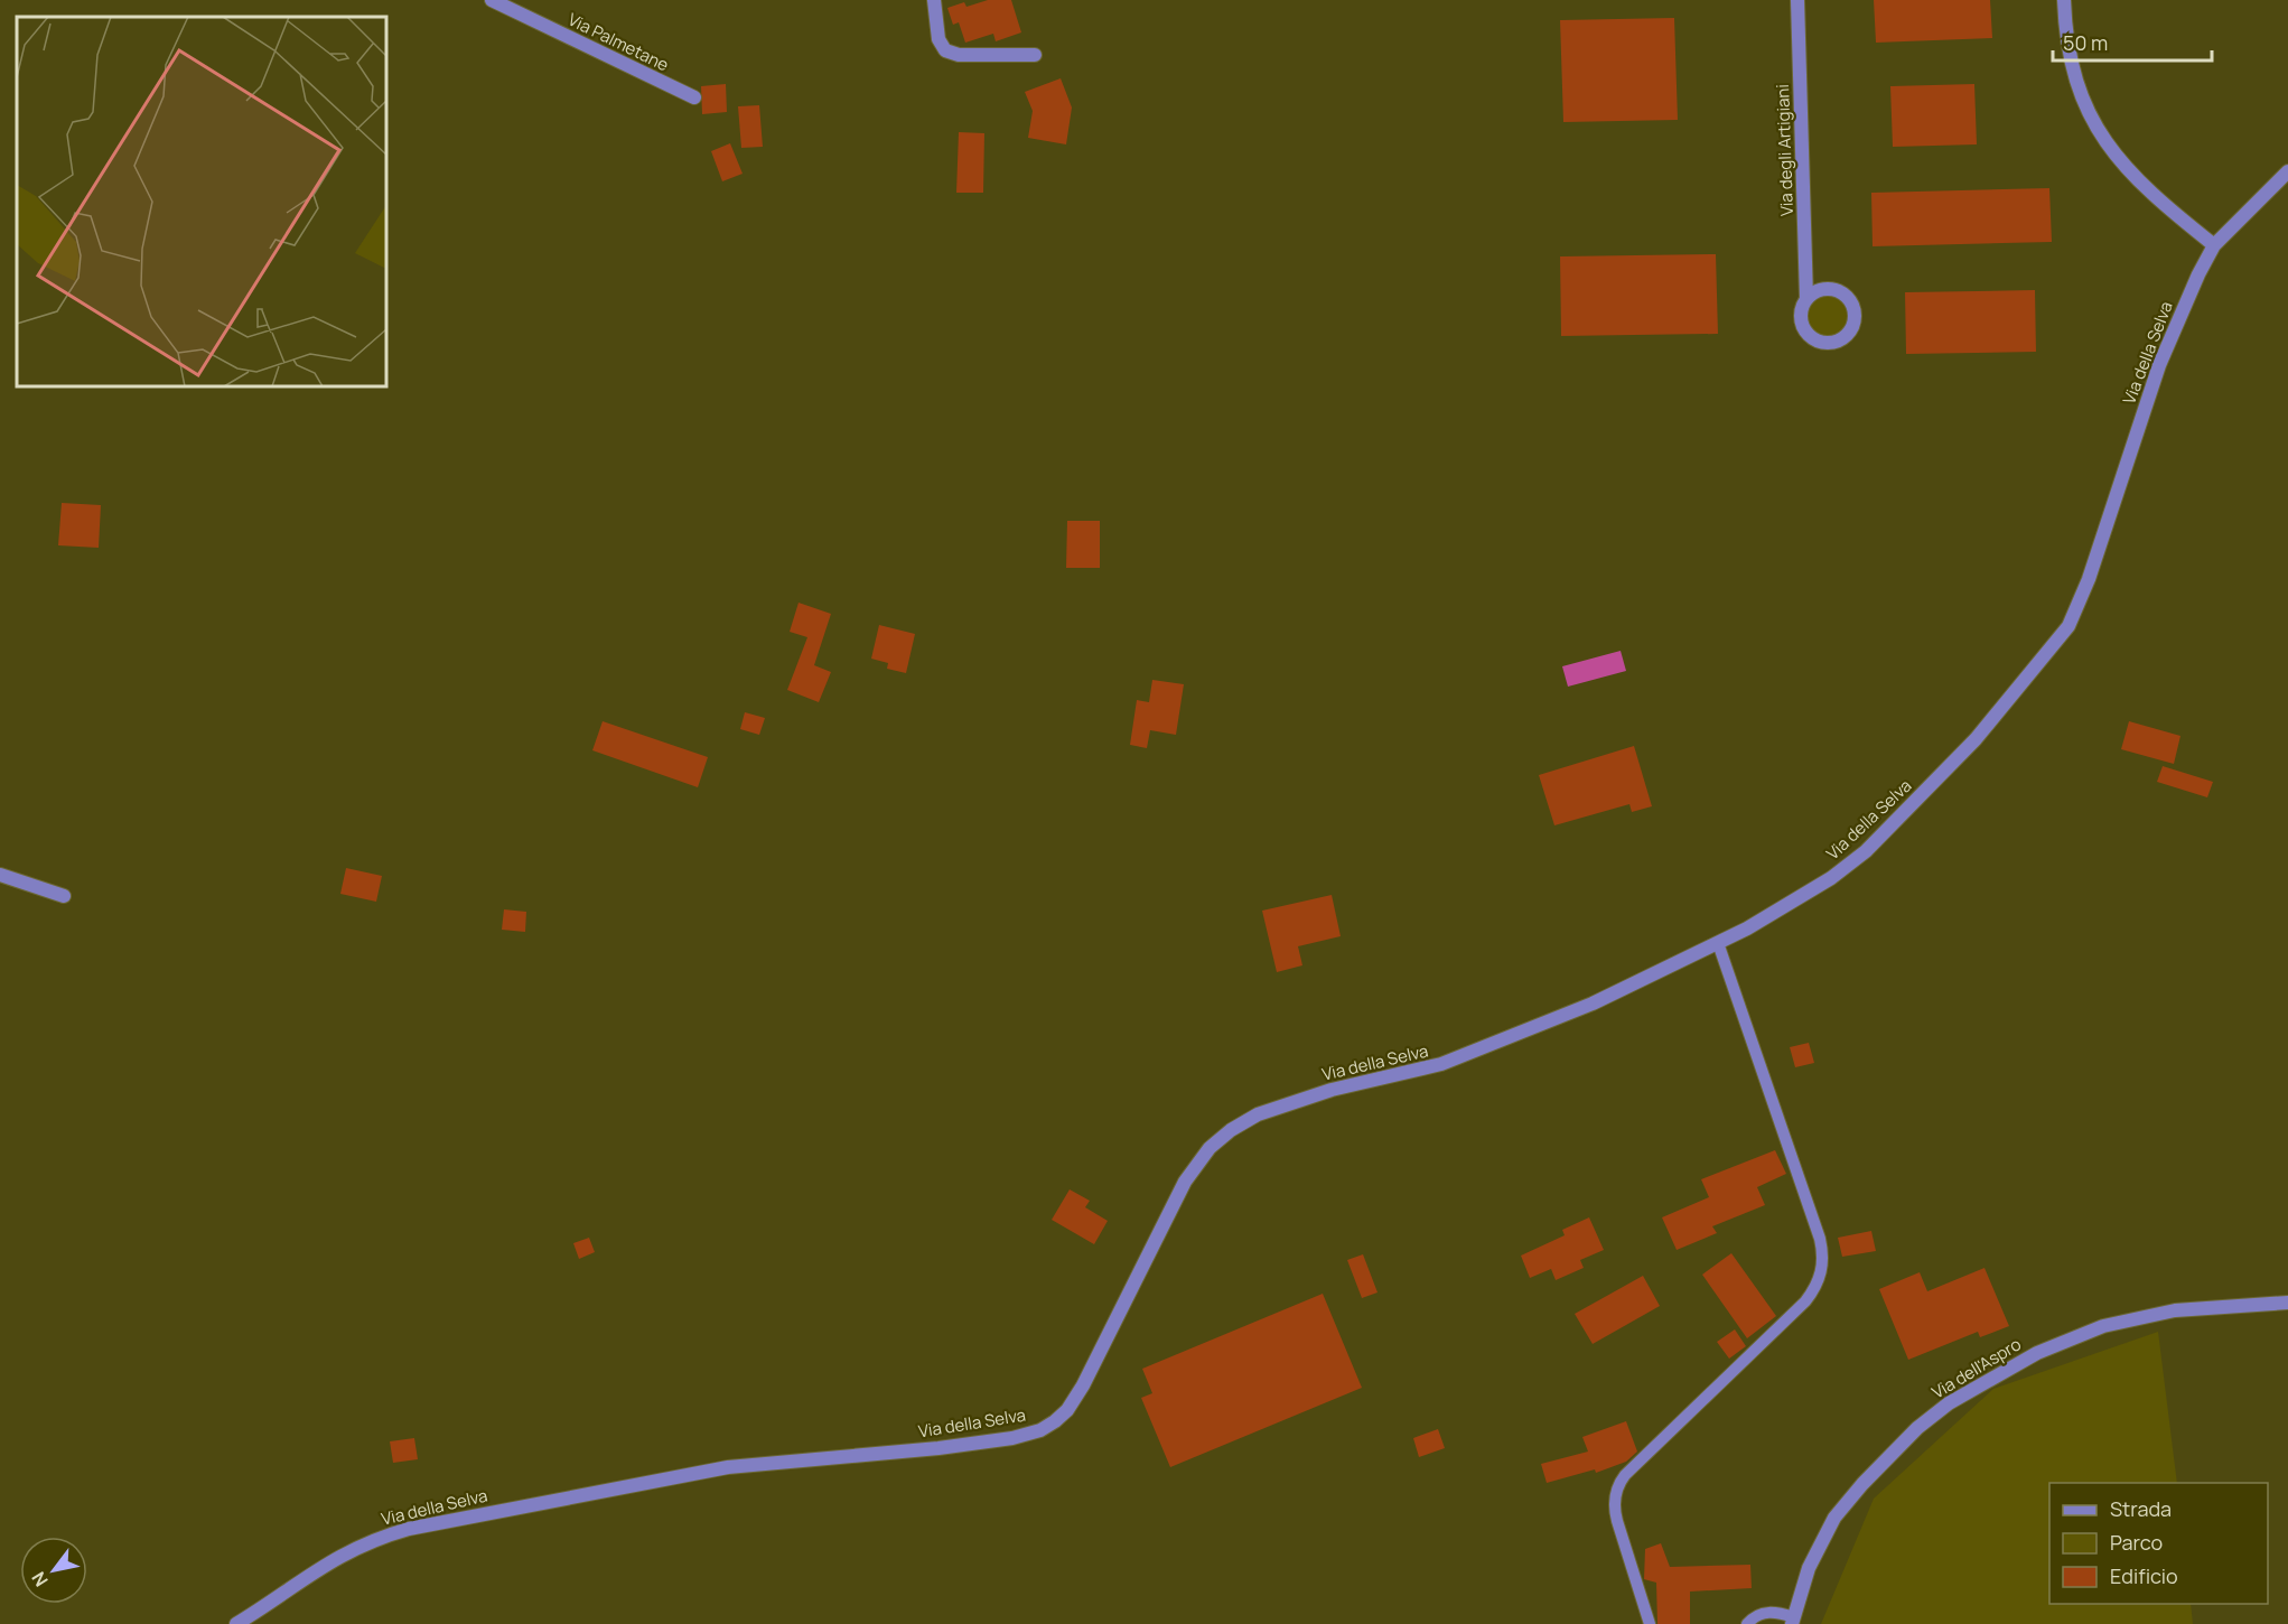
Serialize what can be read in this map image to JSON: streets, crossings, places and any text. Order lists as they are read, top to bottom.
{
  "streets": {
    "street": [
      "Via Palmetane",
      "Via degli Artigiani",
      "Via della Selva",
      "Via dell'Aspro"
    ]
  },
  "legend": ["Strada", "Parco", "Edificio"],
  "scale_bar": "50 m",
  "north": "bottom left"
}
